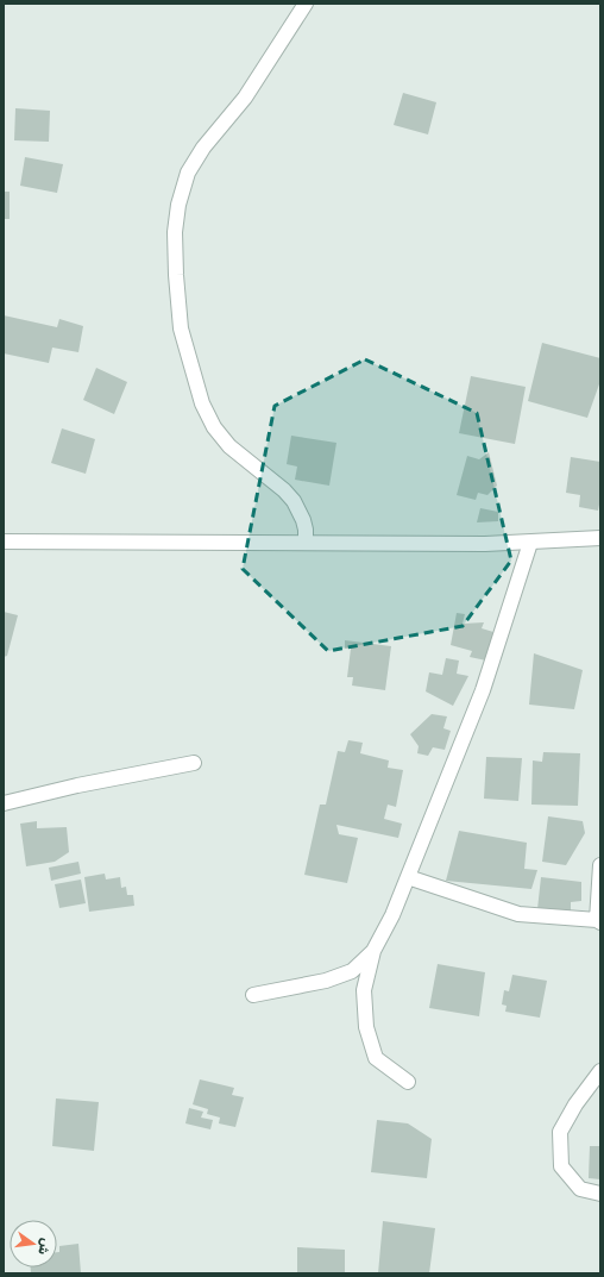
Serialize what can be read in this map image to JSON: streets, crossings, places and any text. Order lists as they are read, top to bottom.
{
  "north": "right"
}
